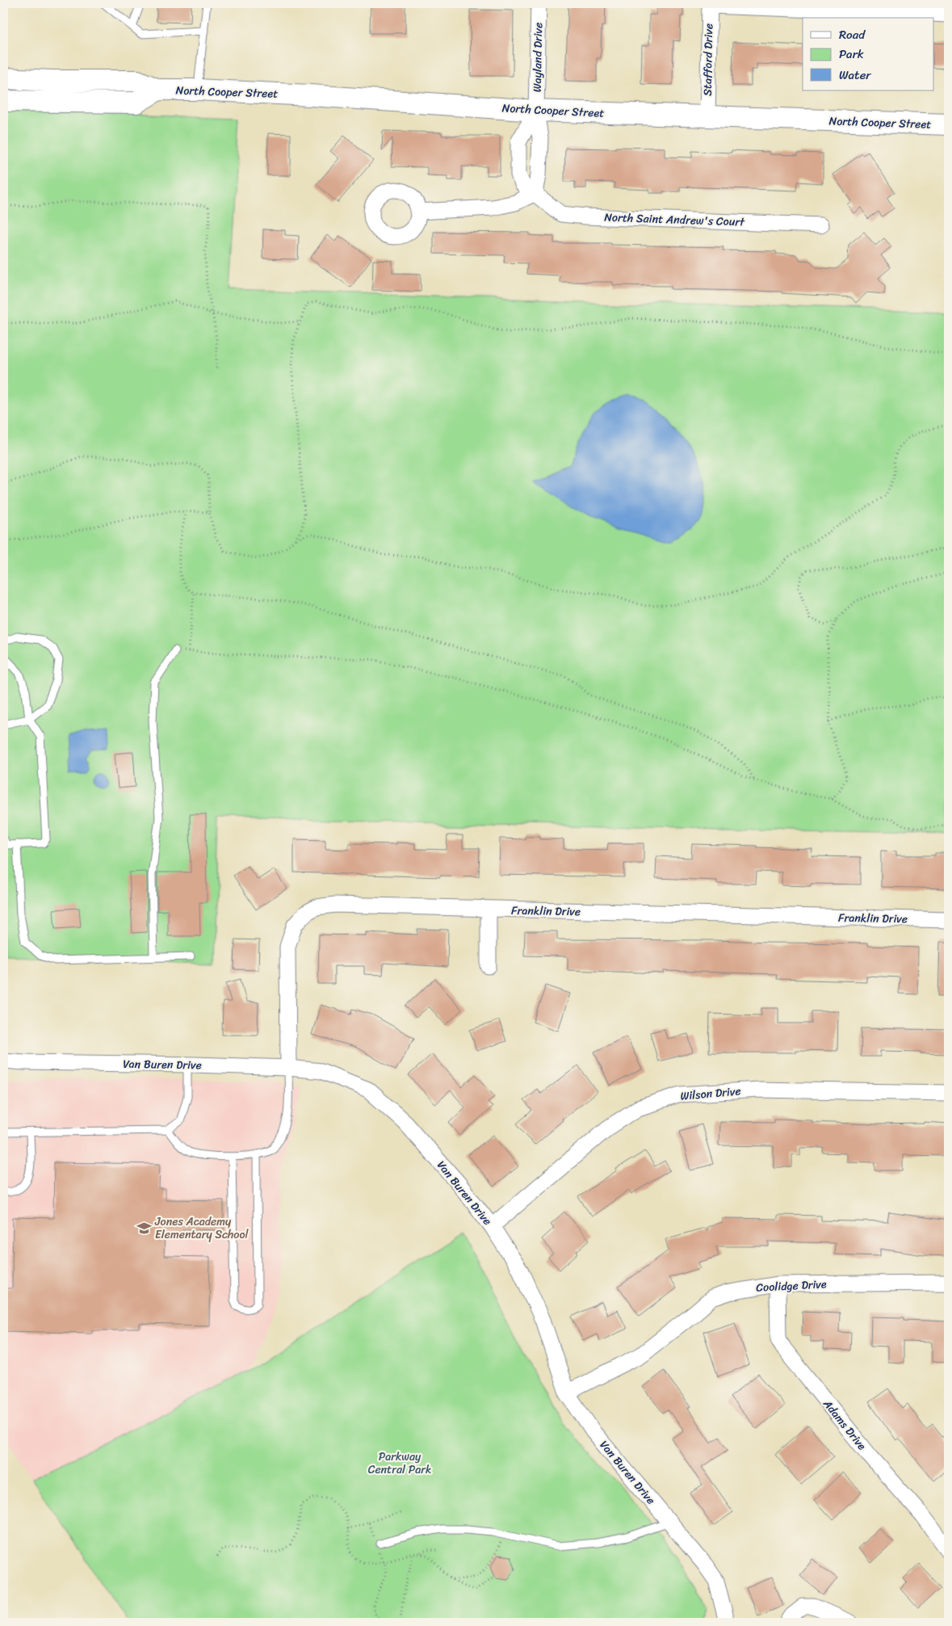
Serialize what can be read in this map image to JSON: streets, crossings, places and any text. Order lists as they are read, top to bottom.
{
  "streets": {
    "main road": ["North Cooper Street"],
    "street": [
      "Wayland Drive",
      "Stafford Drive",
      "North Saint Andrew's Court",
      "Franklin Drive",
      "Van Buren Drive",
      "Wilson Drive",
      "Coolidge Drive",
      "Adams Drive"
    ]
  },
  "crossings": [
    ["Wayland Drive", "North Cooper Street"],
    ["Wayland Drive", "North Saint Andrew's Court"],
    ["Stafford Drive", "North Cooper Street"],
    ["North Cooper Street", "North Saint Andrew's Court"],
    ["Franklin Drive", "Van Buren Drive"],
    ["Van Buren Drive", "Wilson Drive"],
    ["Van Buren Drive", "Coolidge Drive"],
    ["Coolidge Drive", "Adams Drive"]
  ],
  "parks": ["Parkway Central Park"],
  "places": {
    "school or university": ["Jones Academy Elementary School"]
  },
  "legend": ["Road", "Park", "Water"]
}
